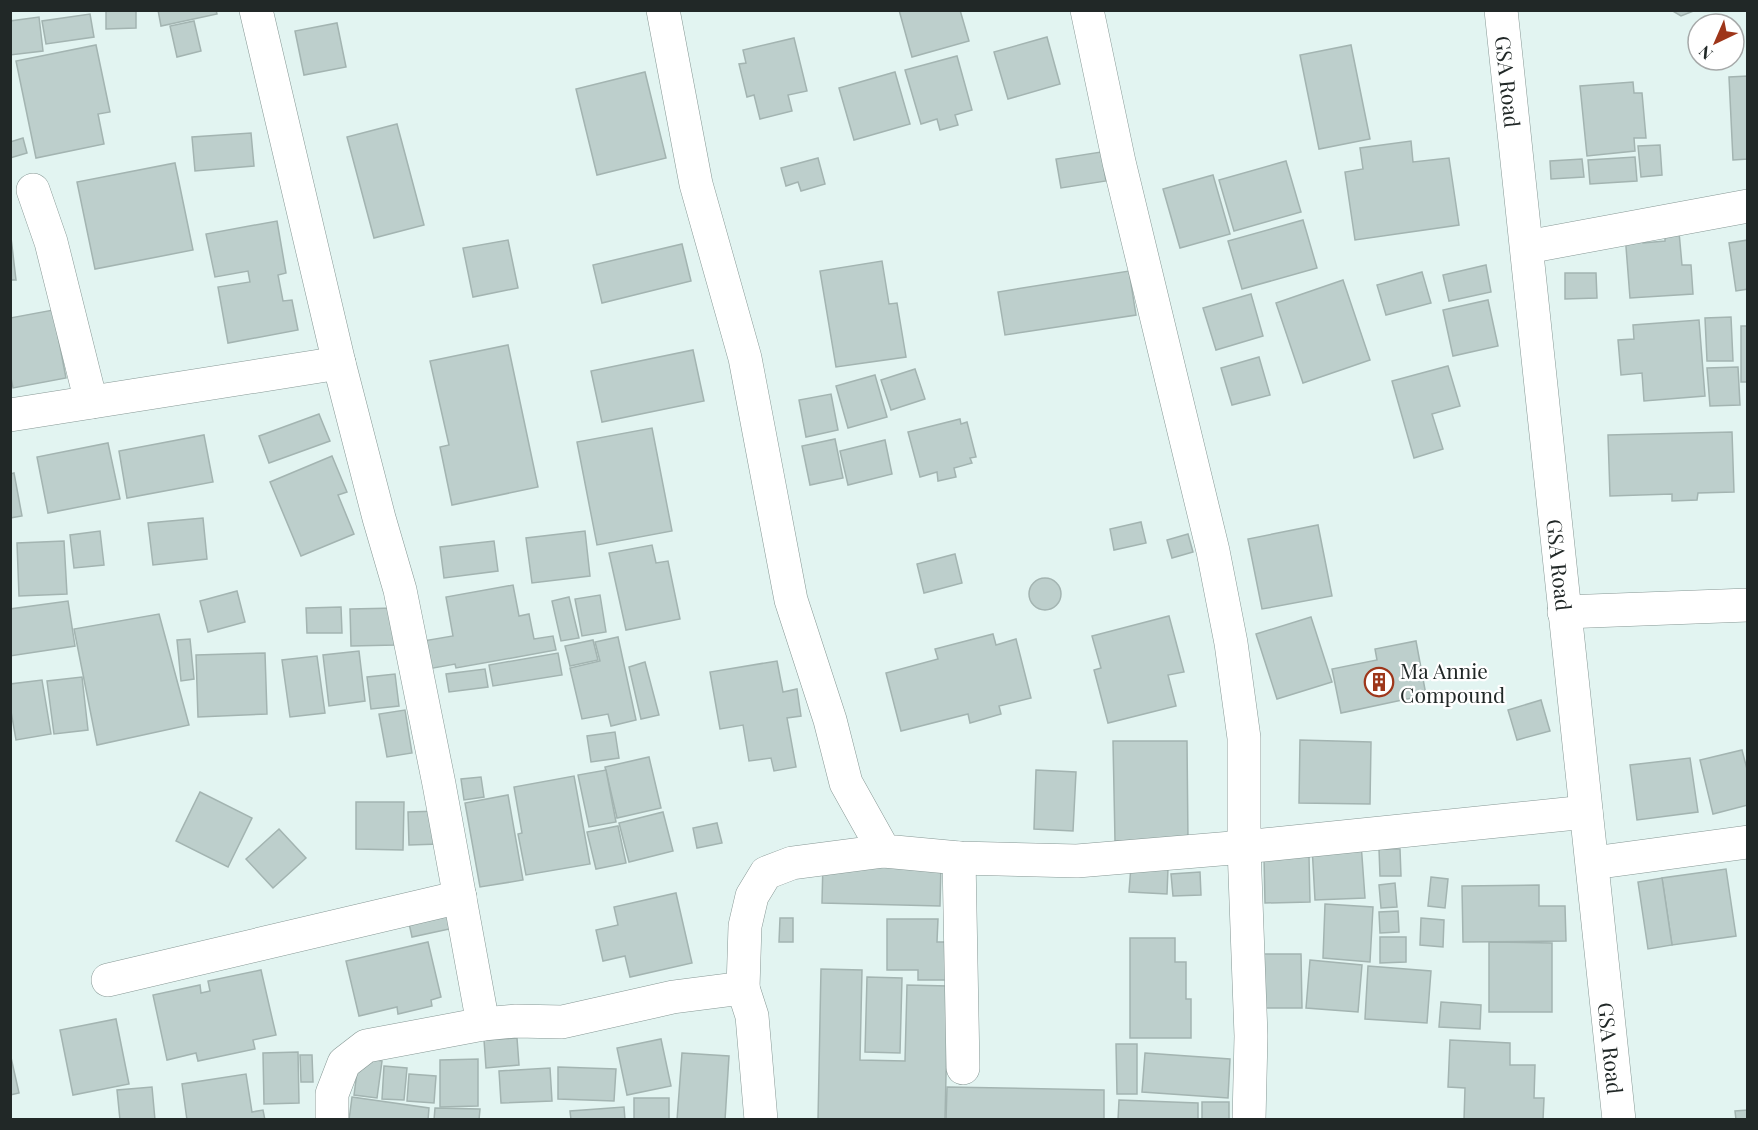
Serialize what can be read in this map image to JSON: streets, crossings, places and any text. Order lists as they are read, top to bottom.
{
  "streets": {
    "street": ["GSA Road"]
  },
  "places": {
    "building": ["Ma Annie Compound"]
  },
  "north": "bottom left"
}
